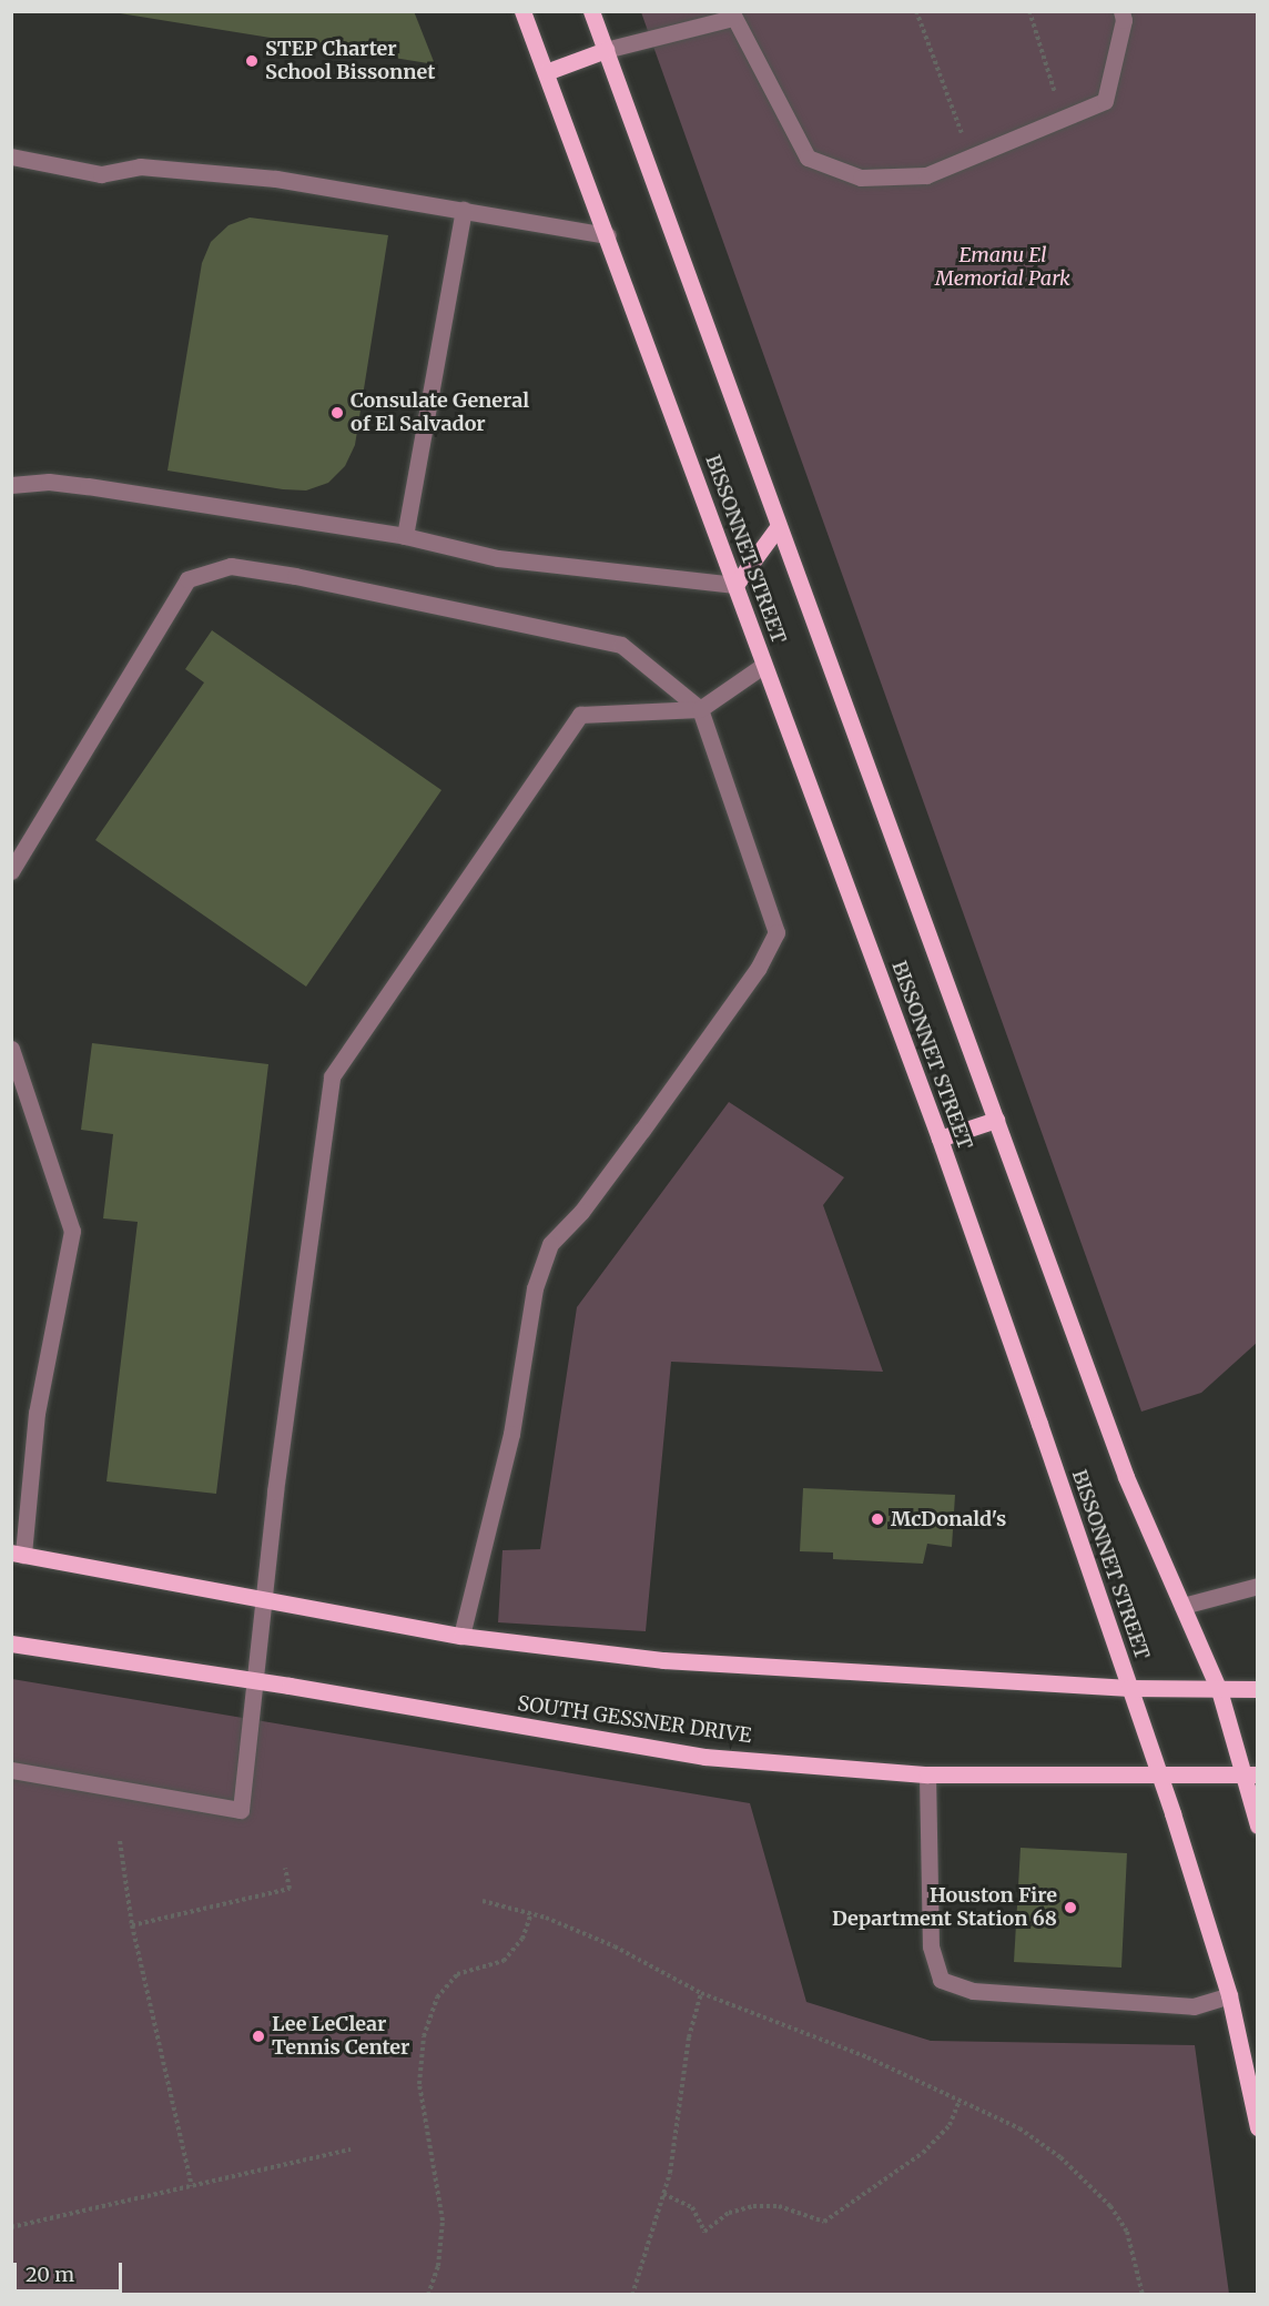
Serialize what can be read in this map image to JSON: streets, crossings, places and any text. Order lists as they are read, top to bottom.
{
  "streets": {
    "main road": ["BISSONNET STREET", "SOUTH GESSNER DRIVE"]
  },
  "crossings": [
    ["BISSONNET STREET", "SOUTH GESSNER DRIVE"]
  ],
  "parks": ["Emanu El Memorial Park"],
  "places": [
    "STEP Charter School Bissonnet",
    "Consulate General of El Salvador",
    "McDonald's",
    "Houston Fire Department Station 68",
    "Lee LeClear Tennis Center"
  ],
  "scale_bar": "20 m"
}
